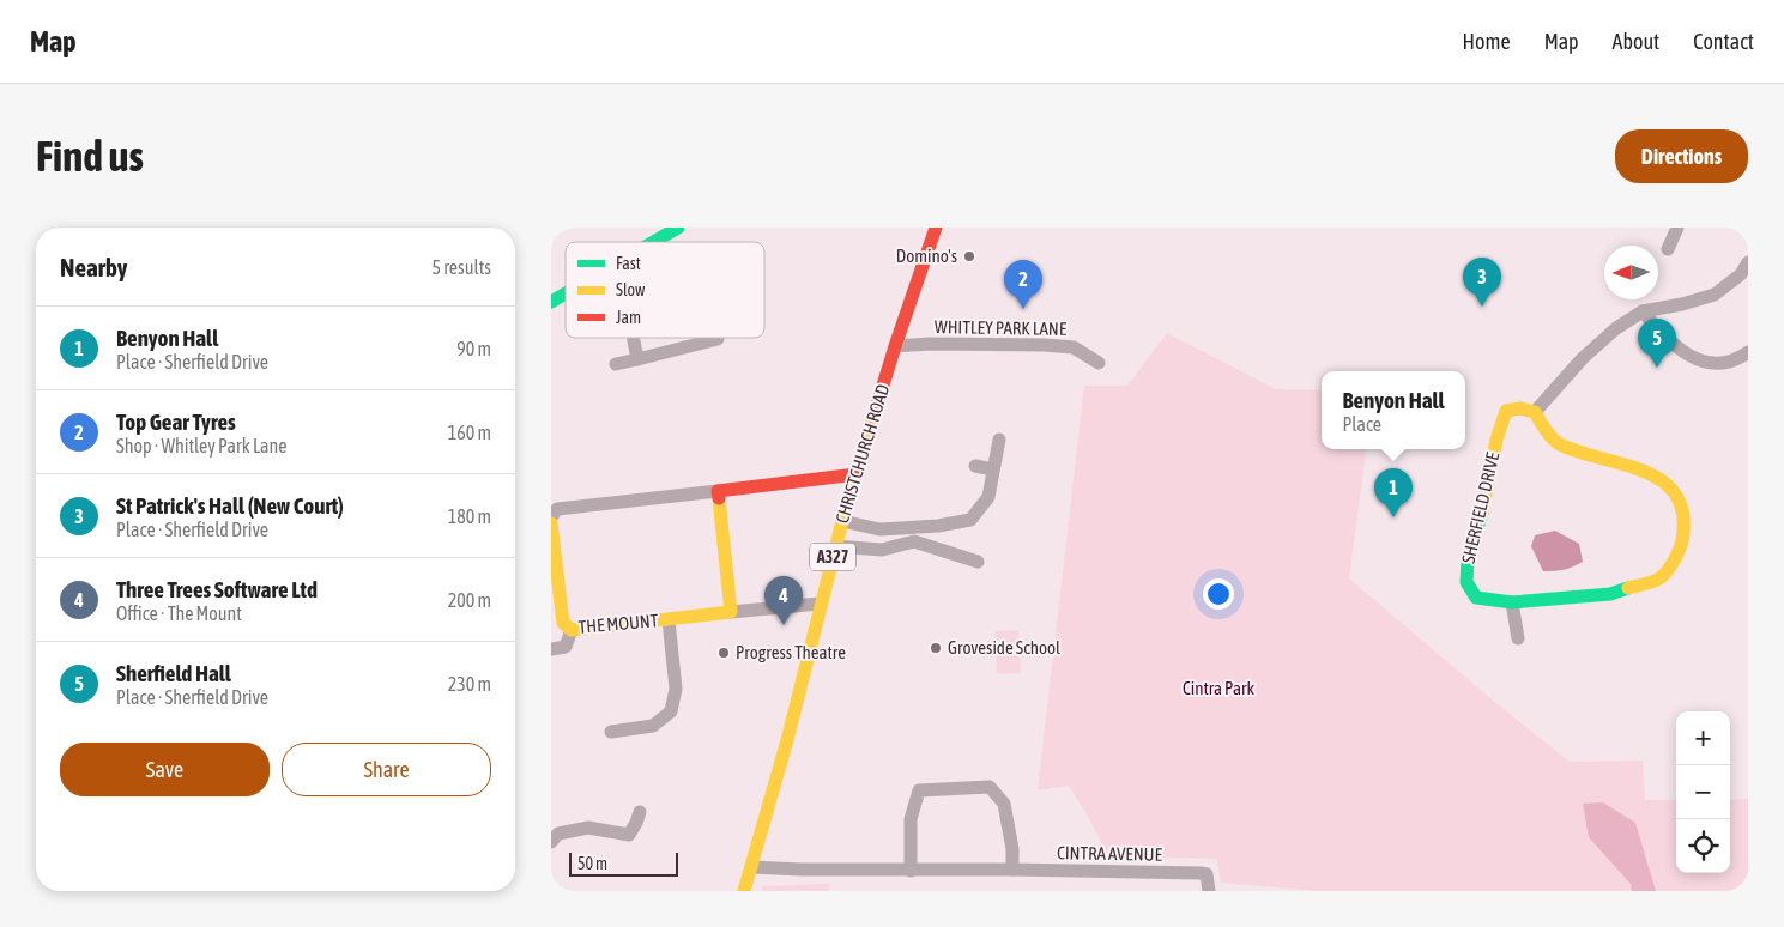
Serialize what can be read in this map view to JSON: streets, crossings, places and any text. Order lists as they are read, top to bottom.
{
  "streets": {
    "street": [
      "WHITLEY PARK LANE",
      "CHRISTCHURCH ROAD",
      "SHERFIELD DRIVE",
      "A327",
      "THE MOUNT",
      "CINTRA AVENUE"
    ]
  },
  "crossings": [
    ["WHITLEY PARK LANE", "CHRISTCHURCH ROAD"],
    ["CHRISTCHURCH ROAD", "THE MOUNT"],
    ["CHRISTCHURCH ROAD", "CINTRA AVENUE"]
  ],
  "parks": ["Cintra Park"],
  "places": ["Domino's", "Groveside School", "Progress Theatre"],
  "legend": ["Fast", "Slow", "Jam"],
  "scale_bar": "50 m",
  "north": "left",
  "page": {
    "header": "Map",
    "nav": [
      "Home",
      "Map",
      "About",
      "Contact"
    ],
    "buttons": [
      "Directions",
      ["Save", "Share"]
    ],
    "title": "Find us",
    "heading": ["Nearby", "5 results"],
    "pins": [
      "3",
      "2",
      "5",
      "1",
      "4"
    ],
    "list": [
      {
        "mark": "1",
        "name": "Benyon Hall",
        "note": "Place · Sherfield Drive",
        "value": "90 m"
      },
      {
        "mark": "2",
        "name": "Top Gear Tyres",
        "note": "Shop · Whitley Park Lane",
        "value": "160 m"
      },
      {
        "mark": "3",
        "name": "St Patrick's Hall (New Court)",
        "note": "Place · Sherfield Drive",
        "value": "180 m"
      },
      {
        "mark": "4",
        "name": "Three Trees Software Ltd",
        "note": "Office · The Mount",
        "value": "200 m"
      },
      {
        "mark": "5",
        "name": "Sherfield Hall",
        "note": "Place · Sherfield Drive",
        "value": "230 m"
      }
    ],
    "popup": ["Benyon Hall", "Place"],
    "map_buttons": ["+", "−"],
    "scale": "50 m"
  }
}
